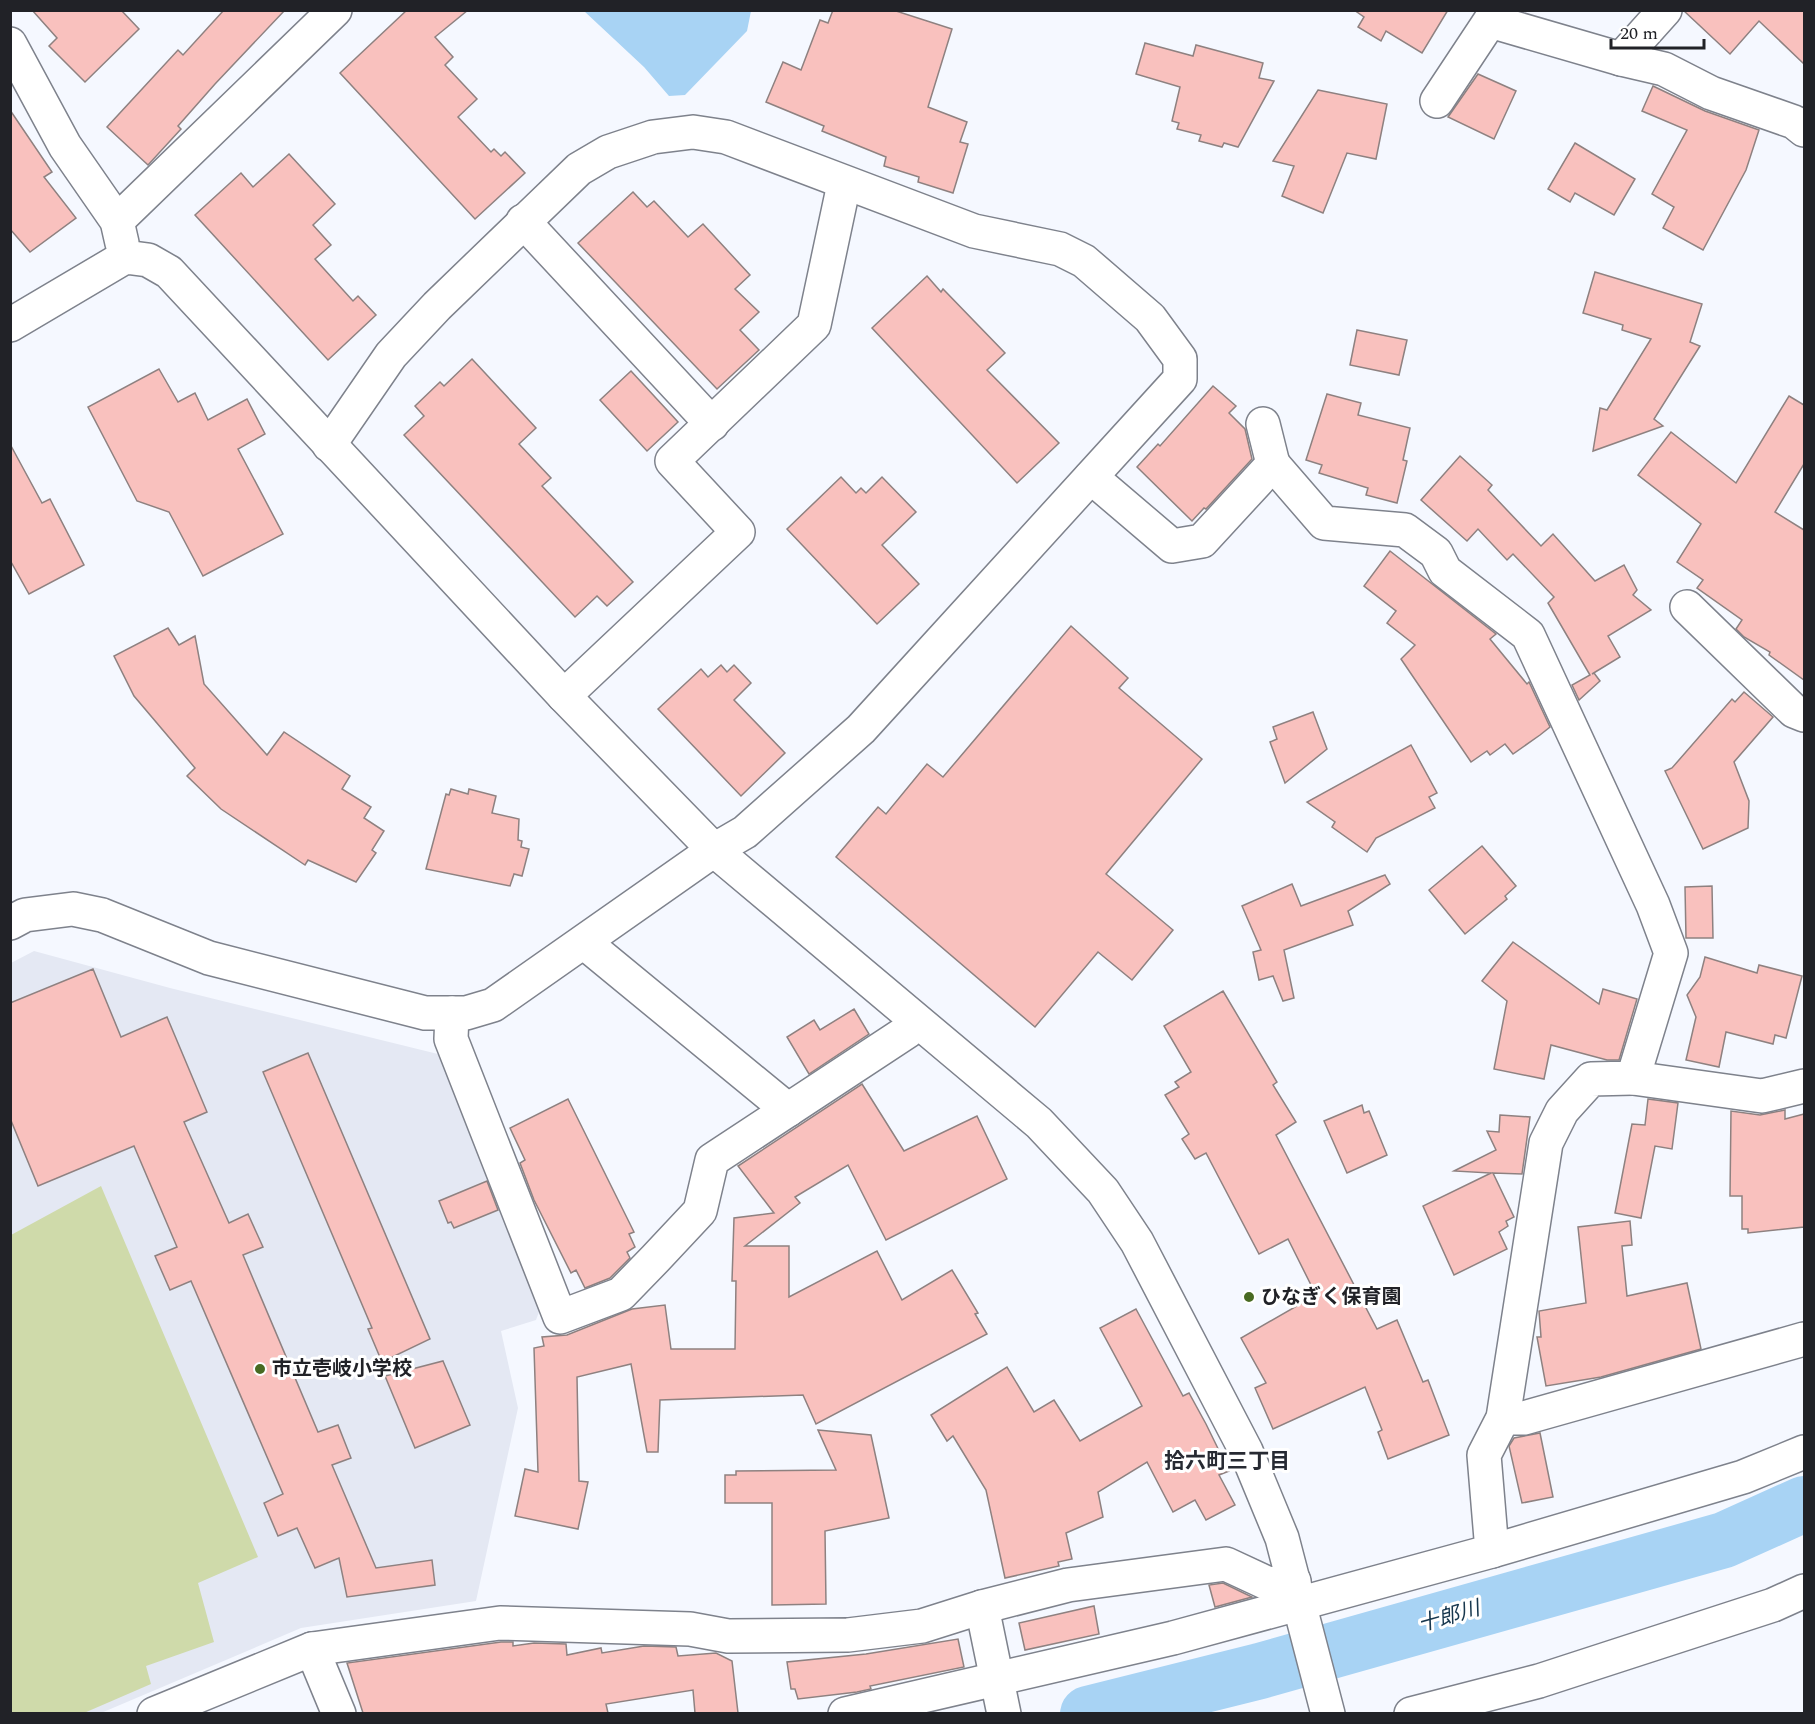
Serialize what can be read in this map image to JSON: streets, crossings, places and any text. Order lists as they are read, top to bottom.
{
  "districts": ["拾六町三丁目"],
  "water": ["十郎川"],
  "places": ["ひなぎく保育園", "市立壱岐小学校"],
  "scale_bar": "20 m"
}
